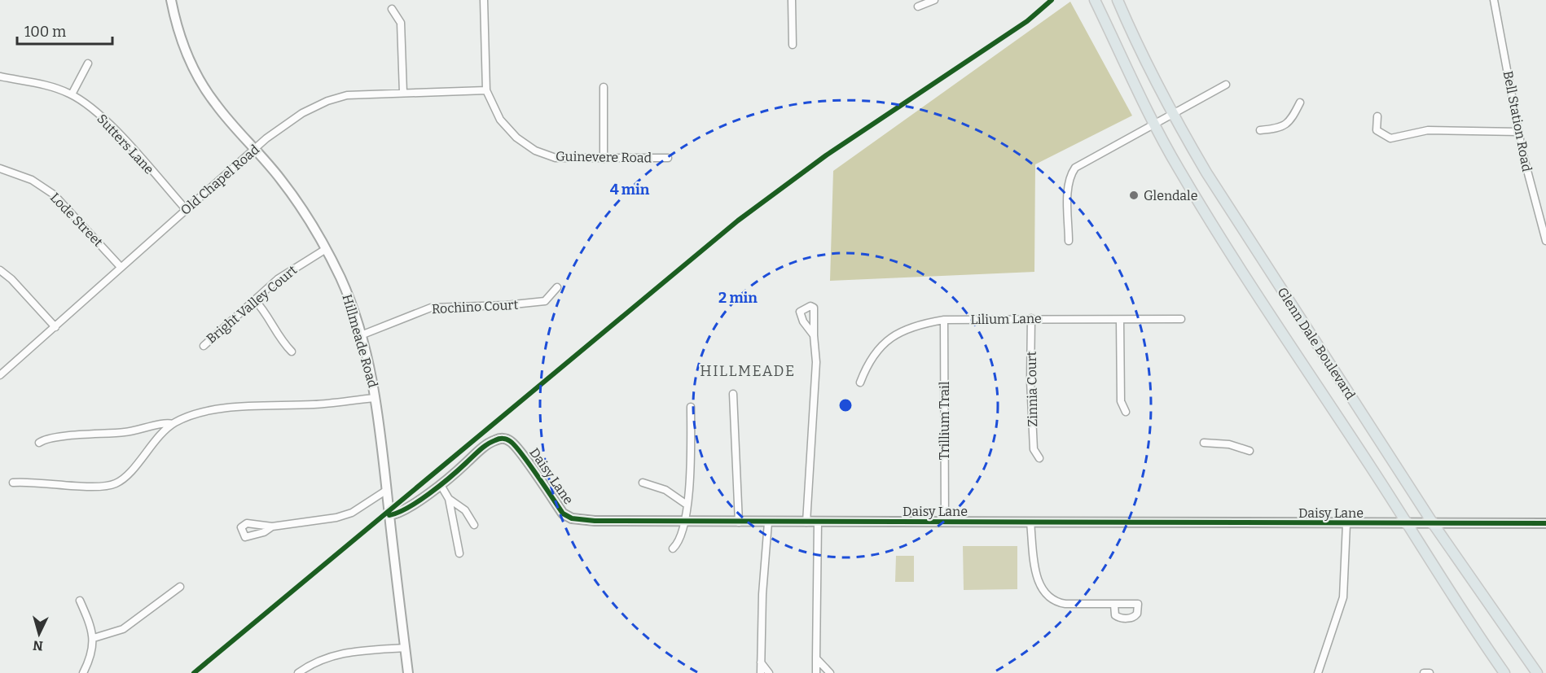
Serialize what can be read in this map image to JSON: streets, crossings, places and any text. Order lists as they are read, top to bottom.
{
  "streets": {
    "main road": ["Glenn Dale Boulevard"],
    "street": [
      "Bell Station Road",
      "Sutters Lane",
      "Guinevere Road",
      "Old Chapel Road",
      "Lode Street",
      "Bright Valley Court",
      "Rochino Court",
      "Lilium Lane",
      "Hillmeade Road",
      "Zinnia Court",
      "Trillium Trail",
      "Daisy Lane"
    ]
  },
  "crossings": [
    ["Sutters Lane", "Old Chapel Road"],
    ["Guinevere Road", "Old Chapel Road"],
    ["Old Chapel Road", "Lode Street"],
    ["Old Chapel Road", "Hillmeade Road"],
    ["Bright Valley Court", "Hillmeade Road"],
    ["Rochino Court", "Hillmeade Road"],
    ["Lilium Lane", "Zinnia Court"],
    ["Lilium Lane", "Trillium Trail"],
    ["Hillmeade Road", "Daisy Lane"],
    ["Glenn Dale Boulevard", "Daisy Lane"],
    ["Trillium Trail", "Daisy Lane"]
  ],
  "districts": ["HILLMEADE"],
  "places": ["Glendale"],
  "scale_bar": "100 m",
  "north": "bottom",
  "rings": ["4 min", "2 min"]
}
